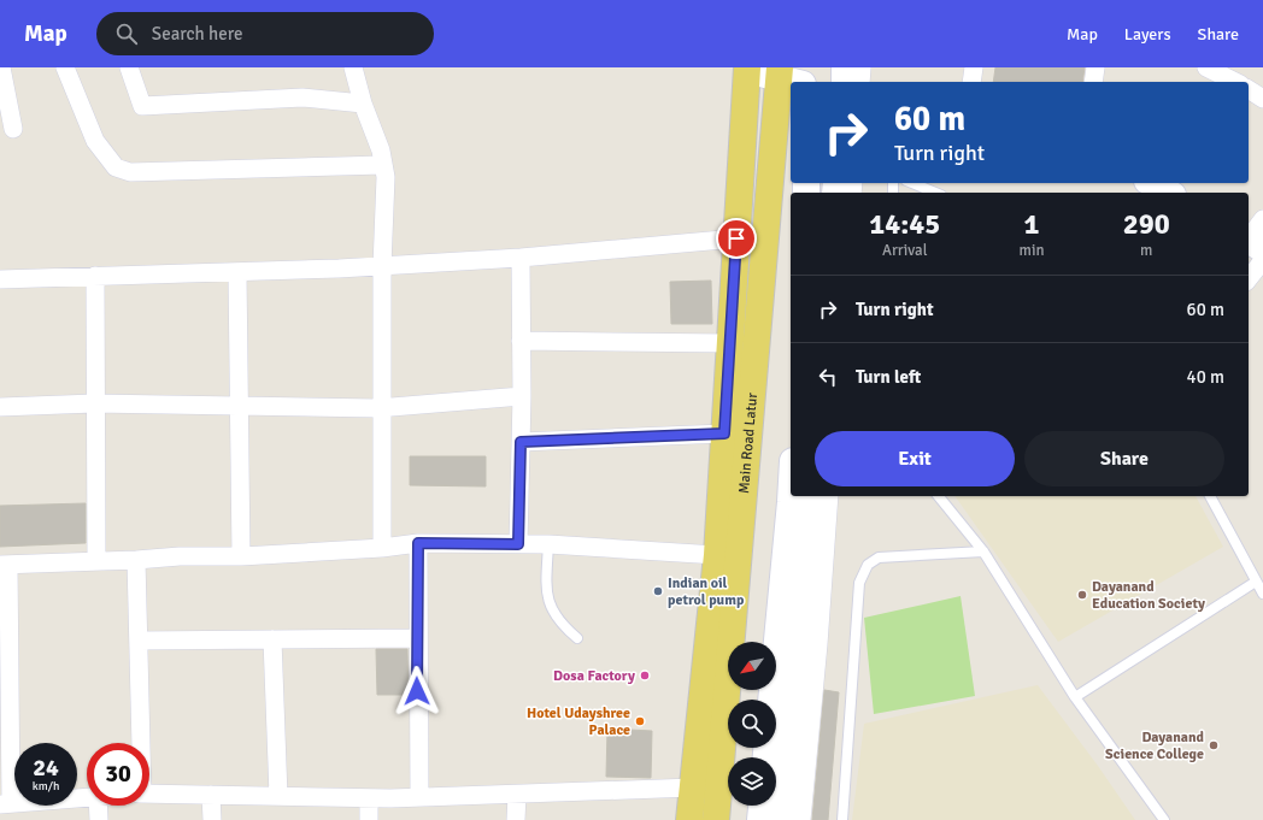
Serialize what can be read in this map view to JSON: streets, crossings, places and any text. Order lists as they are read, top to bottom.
{
  "streets": {
    "main road": ["Main Road Latur"]
  },
  "places": [
    "Indian oil petrol pump",
    "Dayanand Education Society",
    "Dosa Factory",
    "Hotel Udayshree Palace",
    "Dayanand Science College"
  ],
  "north": "bottom left",
  "page": {
    "header": "Map",
    "search": "Search here",
    "nav": ["Map", "Layers", "Share"],
    "turn": ["60 m", "Turn right"],
    "eta": [
      "14:45",
      "Arrival",
      "1",
      "min",
      "290",
      "m"
    ],
    "list": [
      {
        "name": "Turn right",
        "value": "60 m"
      },
      {
        "name": "Turn left",
        "value": "40 m"
      }
    ],
    "buttons": ["Exit", "Share"],
    "speed": "24 km/h",
    "limit": "30"
  }
}
